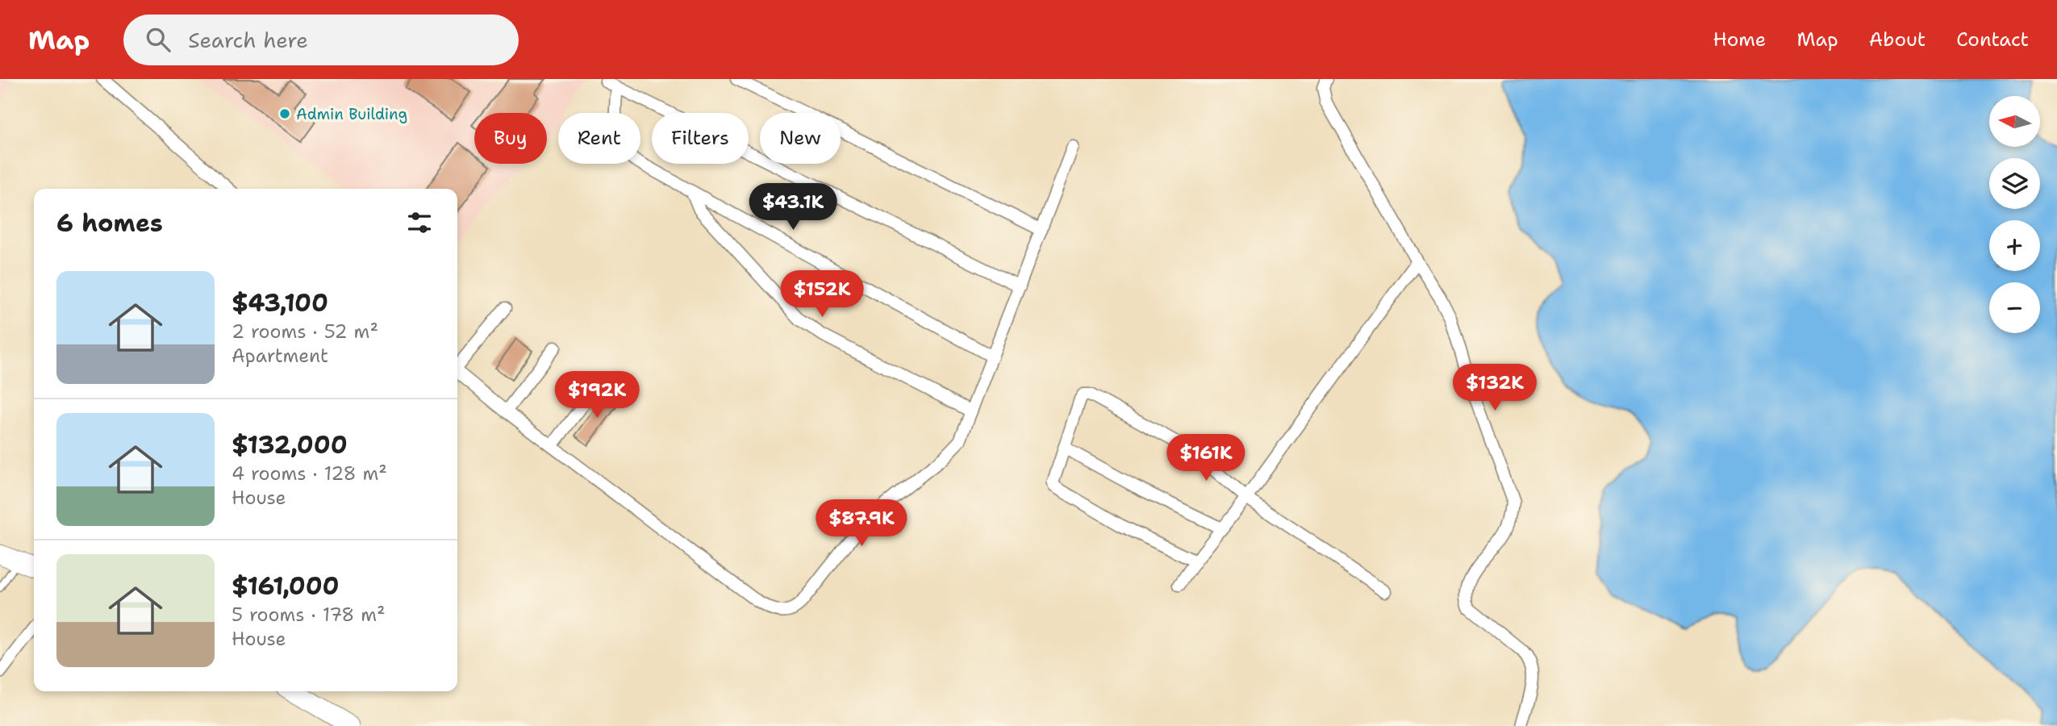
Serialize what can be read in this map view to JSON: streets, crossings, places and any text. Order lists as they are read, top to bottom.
{
  "places": ["Admin Building"],
  "north": "left",
  "page": {
    "header": "Map",
    "search": "Search here",
    "nav": [
      "Home",
      "Map",
      "About",
      "Contact"
    ],
    "map_buttons": ["+", "−"],
    "chip": [
      "Buy",
      "Rent",
      "Filters",
      "New"
    ],
    "price": [
      "$43.1K",
      "$152K",
      "$132K",
      "$192K",
      "$161K",
      "$87.9K"
    ],
    "heading": "6 homes",
    "list": [
      {
        "name": "$43,100",
        "note": "2 rooms · 52 m² · Apartment"
      },
      {
        "name": "$132,000",
        "note": "4 rooms · 128 m² · House"
      },
      {
        "name": "$161,000",
        "note": "5 rooms · 178 m² · House"
      }
    ]
  }
}
